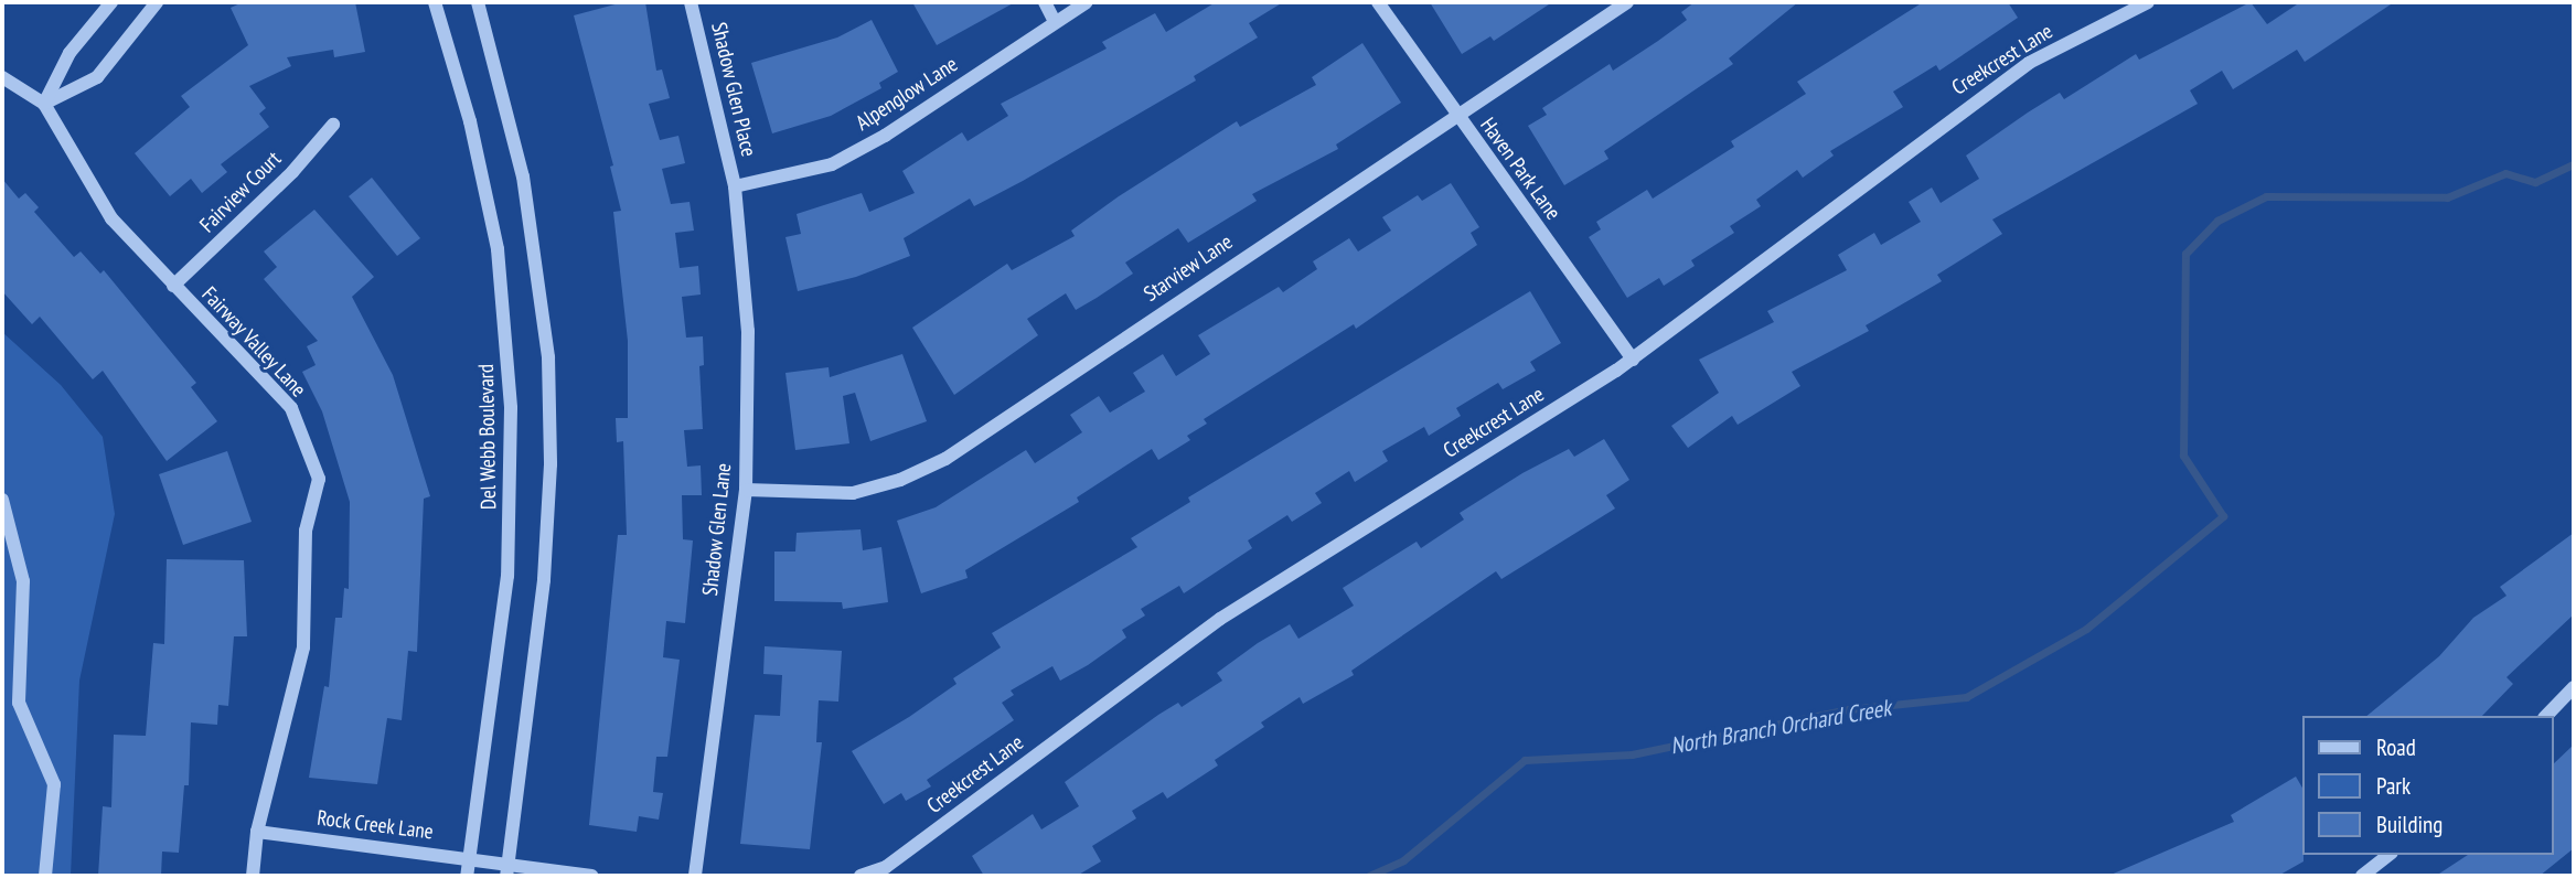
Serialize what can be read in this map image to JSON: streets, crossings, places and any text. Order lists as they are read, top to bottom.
{
  "streets": {
    "street": [
      "Creekcrest Lane",
      "Shadow Glen Place",
      "Alpenglow Lane",
      "Haven Park Lane",
      "Fairview Court",
      "Starview Lane",
      "Fairway Valley Lane",
      "Del Webb Boulevard",
      "Shadow Glen Lane",
      "Rock Creek Lane"
    ]
  },
  "crossings": [
    ["Creekcrest Lane", "Haven Park Lane"],
    ["Shadow Glen Place", "Alpenglow Lane"],
    ["Shadow Glen Place", "Shadow Glen Lane"],
    ["Alpenglow Lane", "Shadow Glen Lane"],
    ["Haven Park Lane", "Starview Lane"],
    ["Fairview Court", "Fairway Valley Lane"],
    ["Starview Lane", "Shadow Glen Lane"],
    ["Fairway Valley Lane", "Rock Creek Lane"],
    ["Del Webb Boulevard", "Rock Creek Lane"]
  ],
  "water": ["North Branch Orchard Creek"],
  "legend": ["Road", "Park", "Building"]
}
